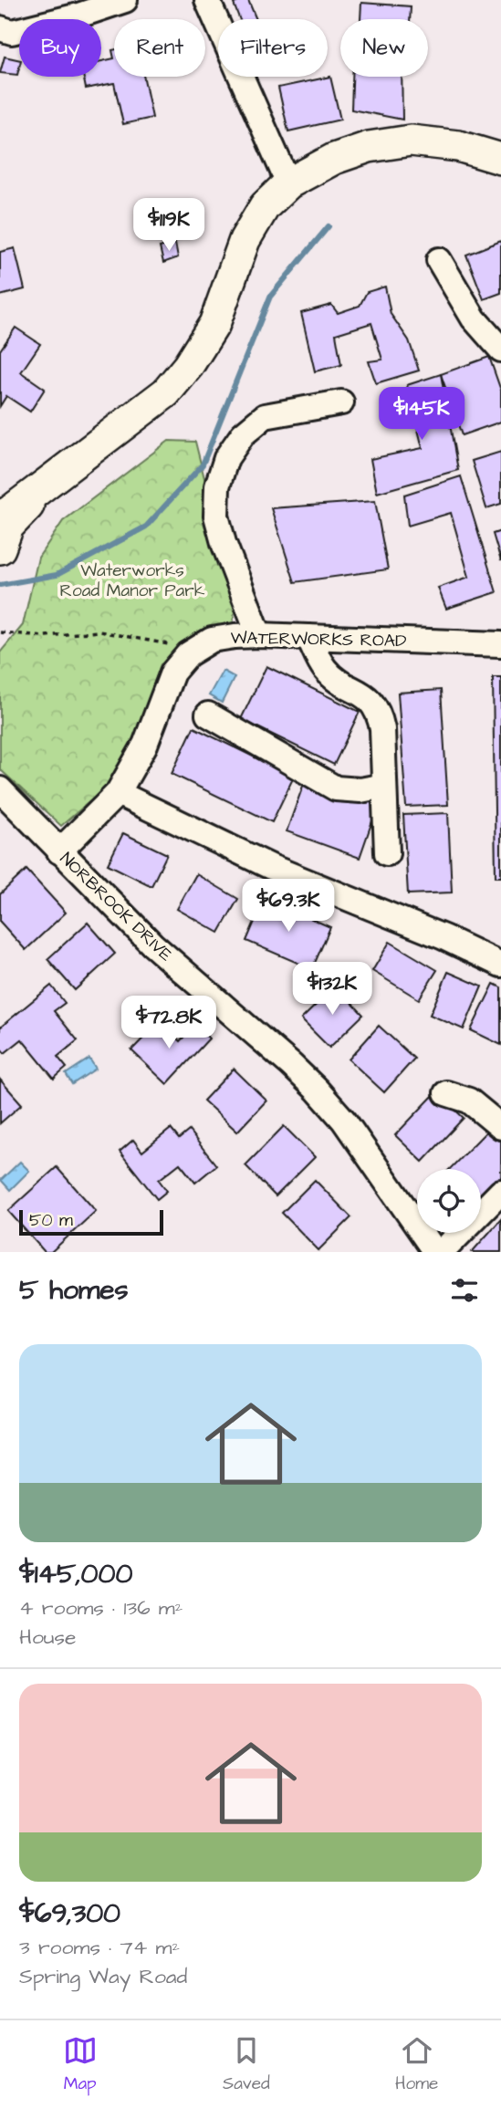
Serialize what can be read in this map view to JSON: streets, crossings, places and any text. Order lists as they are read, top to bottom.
{
  "streets": {
    "street": ["WATERWORKS ROAD", "NORBROOK DRIVE"]
  },
  "crossings": [
    ["WATERWORKS ROAD", "NORBROOK DRIVE"]
  ],
  "parks": ["Waterworks Road Manor Park"],
  "scale_bar": "50 m",
  "page": {
    "chip": [
      "Buy",
      "Rent",
      "Filters",
      "New"
    ],
    "price": [
      "$119K",
      "$145K",
      "$69.3K",
      "$132K",
      "$72.8K"
    ],
    "scale": "50 m",
    "heading": "5 homes",
    "list": [
      {
        "name": "$145,000",
        "note": "4 rooms · 136 m² · House"
      },
      {
        "name": "$69,300",
        "note": "3 rooms · 74 m² · Spring Way Road"
      }
    ],
    "tabs": ["Map", "Saved", "Home"]
  }
}
